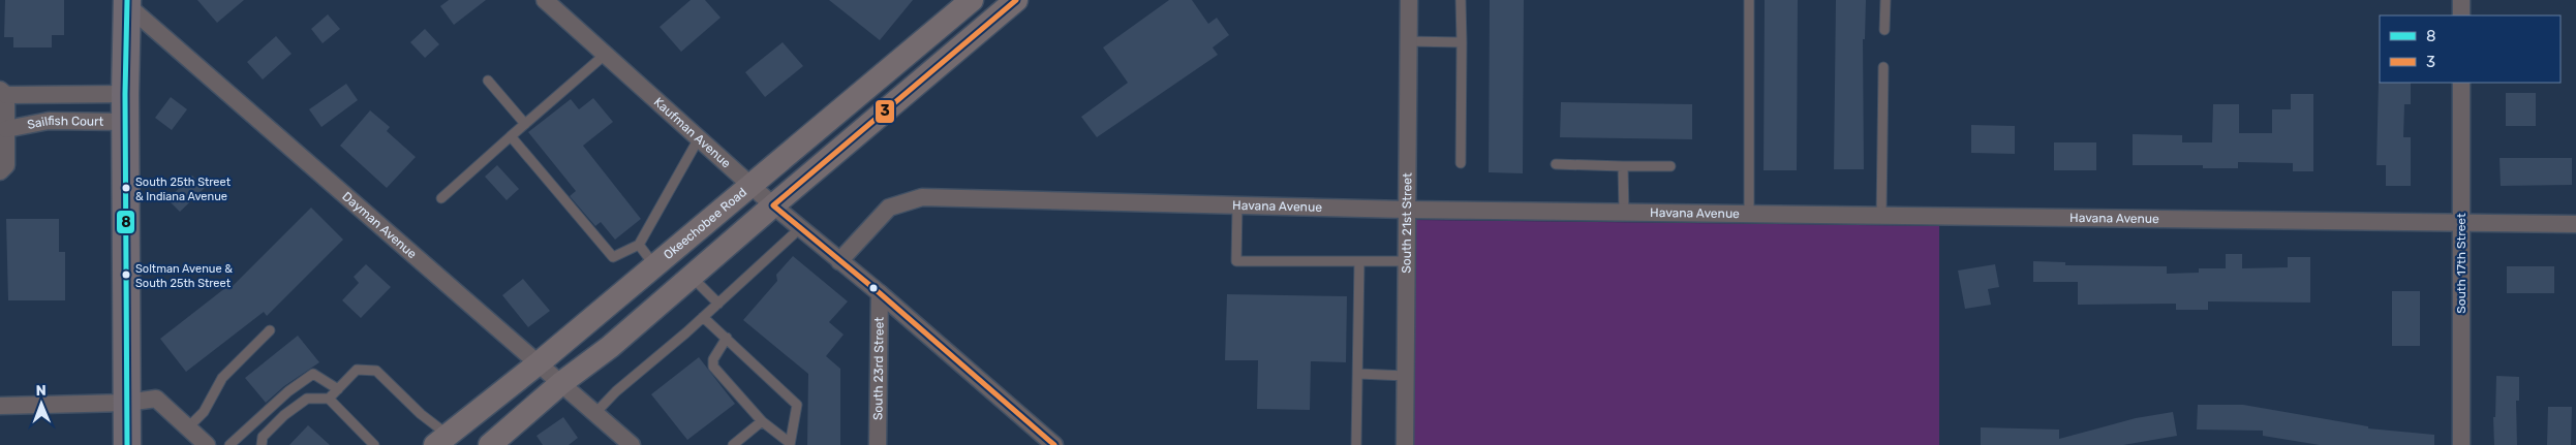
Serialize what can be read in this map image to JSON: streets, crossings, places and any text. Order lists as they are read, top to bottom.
{
  "streets": {
    "main road": ["Okeechobee Road"],
    "street": [
      "Sailfish Court",
      "Kaufman Avenue",
      "Havana Avenue",
      "South 21st Street",
      "Dayman Avenue",
      "South 17th Street",
      "South 23rd Street"
    ]
  },
  "crossings": [
    ["Kaufman Avenue", "Havana Avenue"],
    ["Kaufman Avenue", "Okeechobee Road"],
    ["Kaufman Avenue", "South 23rd Street"],
    ["Havana Avenue", "South 21st Street"],
    ["Havana Avenue", "South 17th Street"],
    ["Okeechobee Road", "Dayman Avenue"]
  ],
  "places": ["South 25th Street & Indiana Avenue", "Soltman Avenue & South 25th Street"],
  "lines": ["transit line 8", "transit line 3"],
  "legend": ["8", "3"],
  "north": "top"
}
